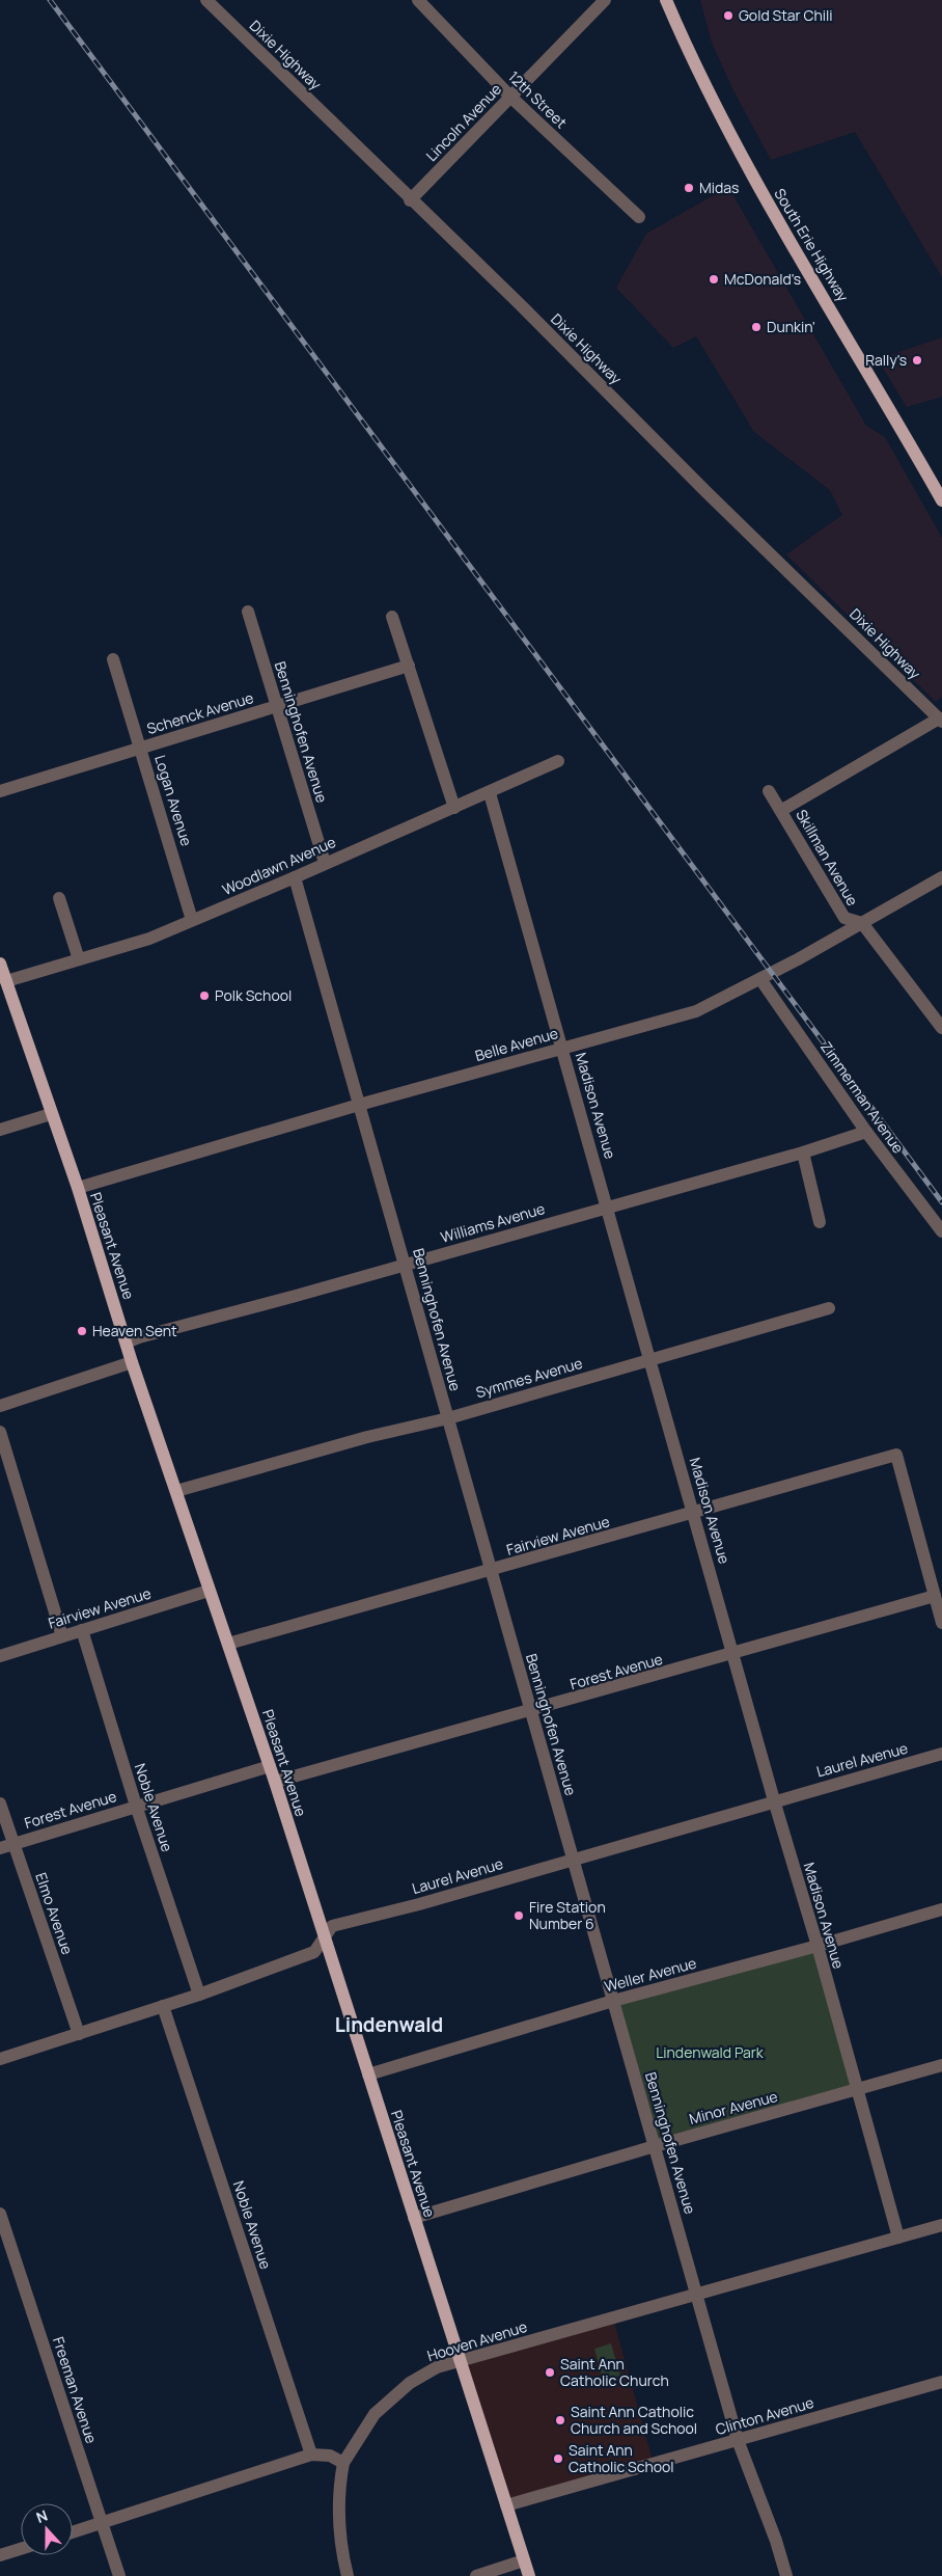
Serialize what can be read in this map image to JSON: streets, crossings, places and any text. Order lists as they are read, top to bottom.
{
  "streets": {
    "main road": ["South Erie Highway", "Pleasant Avenue"],
    "street": [
      "Dixie Highway",
      "12th Street",
      "Lincoln Avenue",
      "Schenck Avenue",
      "Benninghofen Avenue",
      "Logan Avenue",
      "Skillman Avenue",
      "Woodlawn Avenue",
      "Belle Avenue",
      "Zimmerman Avenue",
      "Madison Avenue",
      "Williams Avenue",
      "Symmes Avenue",
      "Fairview Avenue",
      "Forest Avenue",
      "Laurel Avenue",
      "Noble Avenue",
      "Elmo Avenue",
      "Weller Avenue",
      "Minor Avenue",
      "Hooven Avenue",
      "Freeman Avenue",
      "Clinton Avenue"
    ]
  },
  "crossings": [
    ["Dixie Highway", "Lincoln Avenue"],
    ["12th Street", "Lincoln Avenue"],
    ["Schenck Avenue", "Benninghofen Avenue"],
    ["Schenck Avenue", "Logan Avenue"],
    ["Benninghofen Avenue", "Woodlawn Avenue"],
    ["Benninghofen Avenue", "Belle Avenue"],
    ["Benninghofen Avenue", "Williams Avenue"],
    ["Benninghofen Avenue", "Symmes Avenue"],
    ["Benninghofen Avenue", "Fairview Avenue"],
    ["Benninghofen Avenue", "Forest Avenue"],
    ["Benninghofen Avenue", "Laurel Avenue"],
    ["Benninghofen Avenue", "Weller Avenue"],
    ["Benninghofen Avenue", "Minor Avenue"],
    ["Benninghofen Avenue", "Hooven Avenue"],
    ["Benninghofen Avenue", "Clinton Avenue"],
    ["Logan Avenue", "Woodlawn Avenue"],
    ["Skillman Avenue", "Belle Avenue"],
    ["Woodlawn Avenue", "Madison Avenue"],
    ["Woodlawn Avenue", "Pleasant Avenue"],
    ["Belle Avenue", "Zimmerman Avenue"],
    ["Belle Avenue", "Madison Avenue"],
    ["Belle Avenue", "Pleasant Avenue"],
    ["Zimmerman Avenue", "Williams Avenue"],
    ["Madison Avenue", "Williams Avenue"],
    ["Madison Avenue", "Symmes Avenue"],
    ["Madison Avenue", "Fairview Avenue"],
    ["Madison Avenue", "Forest Avenue"],
    ["Madison Avenue", "Laurel Avenue"],
    ["Madison Avenue", "Weller Avenue"],
    ["Madison Avenue", "Minor Avenue"],
    ["Madison Avenue", "Hooven Avenue"],
    ["Williams Avenue", "Pleasant Avenue"],
    ["Pleasant Avenue", "Symmes Avenue"],
    ["Pleasant Avenue", "Fairview Avenue"],
    ["Pleasant Avenue", "Forest Avenue"],
    ["Pleasant Avenue", "Laurel Avenue"],
    ["Pleasant Avenue", "Weller Avenue"],
    ["Pleasant Avenue", "Minor Avenue"],
    ["Pleasant Avenue", "Hooven Avenue"],
    ["Pleasant Avenue", "Clinton Avenue"],
    ["Fairview Avenue", "Forest Avenue"],
    ["Fairview Avenue", "Noble Avenue"],
    ["Forest Avenue", "Noble Avenue"],
    ["Forest Avenue", "Elmo Avenue"],
    ["Laurel Avenue", "Noble Avenue"],
    ["Laurel Avenue", "Elmo Avenue"]
  ],
  "districts": ["Lindenwald"],
  "parks": ["Lindenwald Park"],
  "places": [
    "Gold Star Chili",
    "Midas",
    "McDonald's",
    "Dunkin'",
    "Rally's",
    "Polk School",
    "Heaven Sent",
    "Fire Station Number 6",
    "Saint Ann Catholic Church",
    "Saint Ann Catholic Church and School",
    "Saint Ann Catholic School"
  ],
  "north": "top"
}
